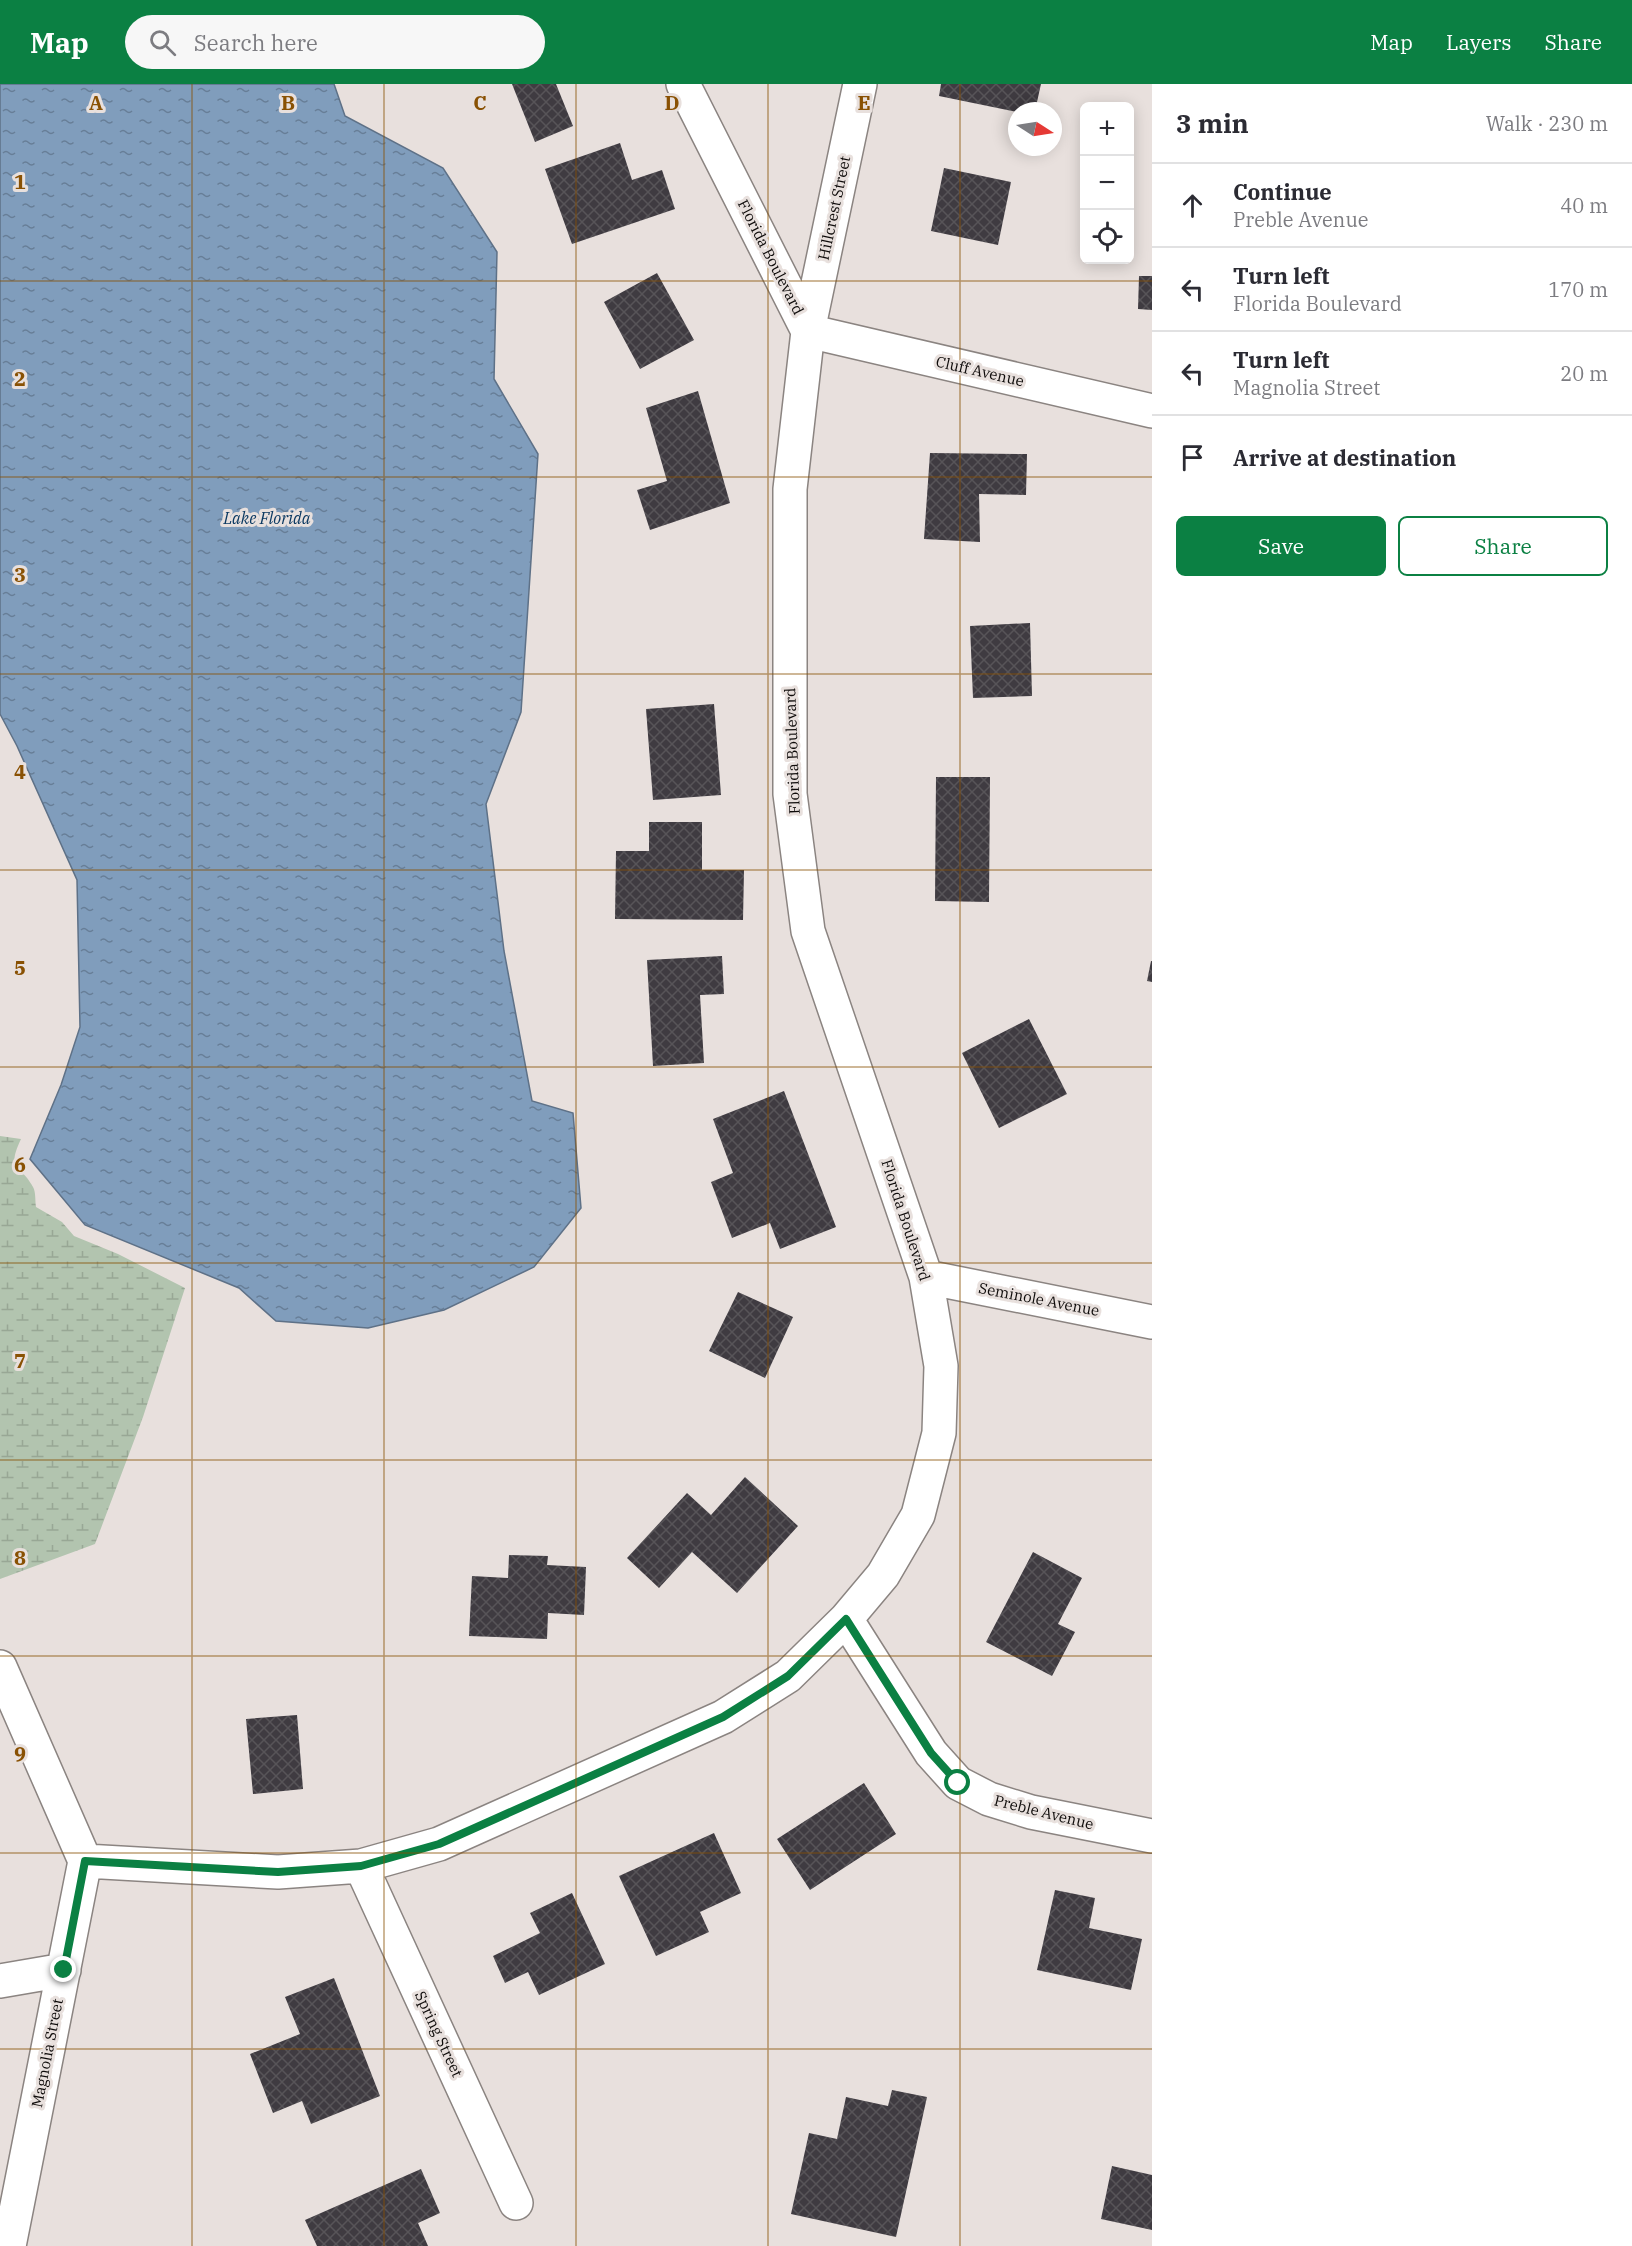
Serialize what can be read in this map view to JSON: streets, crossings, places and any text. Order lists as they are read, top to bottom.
{
  "streets": {
    "street": [
      "Hillcrest Street",
      "Florida Boulevard",
      "Cluff Avenue",
      "Seminole Avenue",
      "Preble Avenue",
      "Spring Street",
      "Magnolia Street"
    ]
  },
  "crossings": [
    ["Hillcrest Street", "Florida Boulevard"],
    ["Hillcrest Street", "Cluff Avenue"],
    ["Florida Boulevard", "Cluff Avenue"],
    ["Florida Boulevard", "Seminole Avenue"],
    ["Florida Boulevard", "Preble Avenue"],
    ["Florida Boulevard", "Spring Street"],
    ["Florida Boulevard", "Magnolia Street"]
  ],
  "water": ["Lake Florida"],
  "north": "right",
  "page": {
    "header": "Map",
    "search": "Search here",
    "nav": ["Map", "Layers", "Share"],
    "heading": ["3 min", "Walk · 230 m"],
    "map_buttons": ["+", "−"],
    "list": [
      ["Continue", "Preble Avenue", "40 m"],
      ["Turn left", "Florida Boulevard", "170 m"],
      ["Turn left", "Magnolia Street", "20 m"],
      "Arrive at destination"
    ],
    "buttons": ["Save", "Share"]
  },
  "grid": {
    "columns": [
      "A",
      "B",
      "C",
      "D",
      "E"
    ],
    "rows": [
      "1",
      "2",
      "3",
      "4",
      "5",
      "6",
      "7",
      "8",
      "9"
    ]
  }
}
